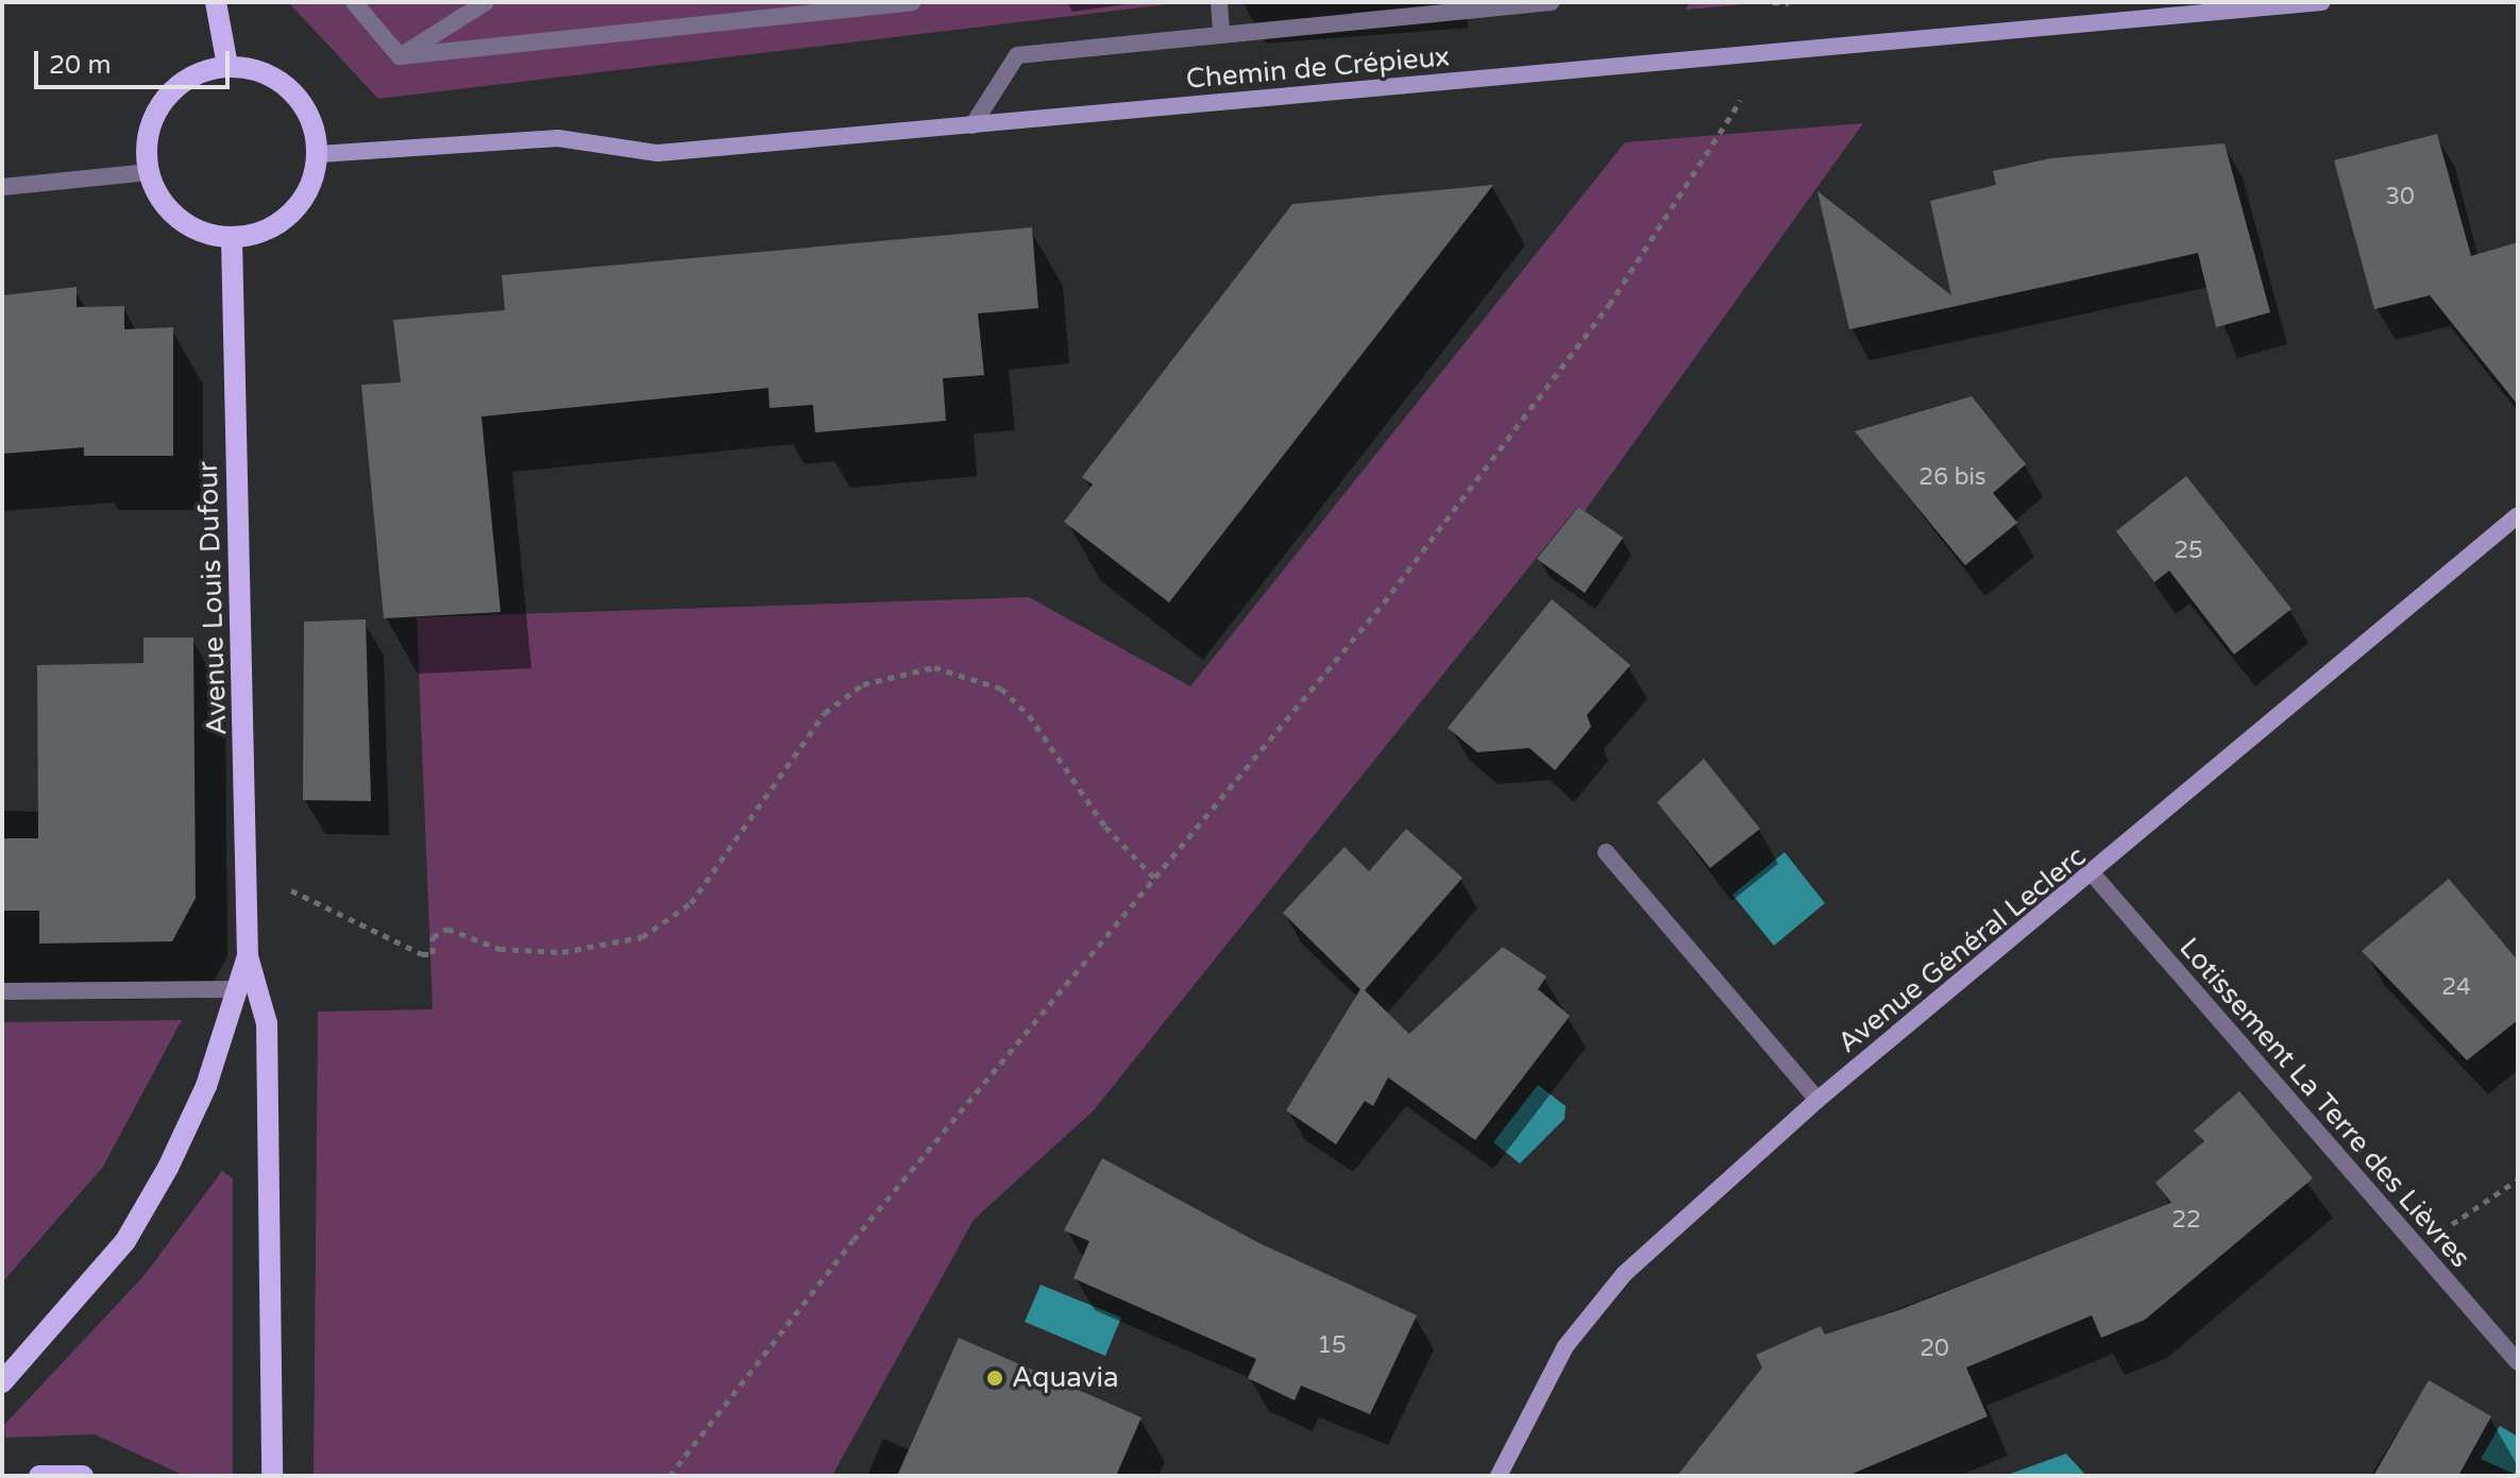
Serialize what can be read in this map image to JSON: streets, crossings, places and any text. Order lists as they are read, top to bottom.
{
  "streets": {
    "main road": ["Avenue Louis Dufour"],
    "street": ["Chemin de Crépieux", "Avenue Général Leclerc", "Lotissement La Terre des Lièvres"]
  },
  "crossings": [
    ["Chemin de Crépieux", "Avenue Louis Dufour"],
    ["Avenue Général Leclerc", "Lotissement La Terre des Lièvres"]
  ],
  "places": ["Aquavia"],
  "house_numbers": [
    "30",
    "26 bis",
    "25",
    "24",
    "22",
    "15",
    "20"
  ],
  "scale_bar": "20 m"
}
